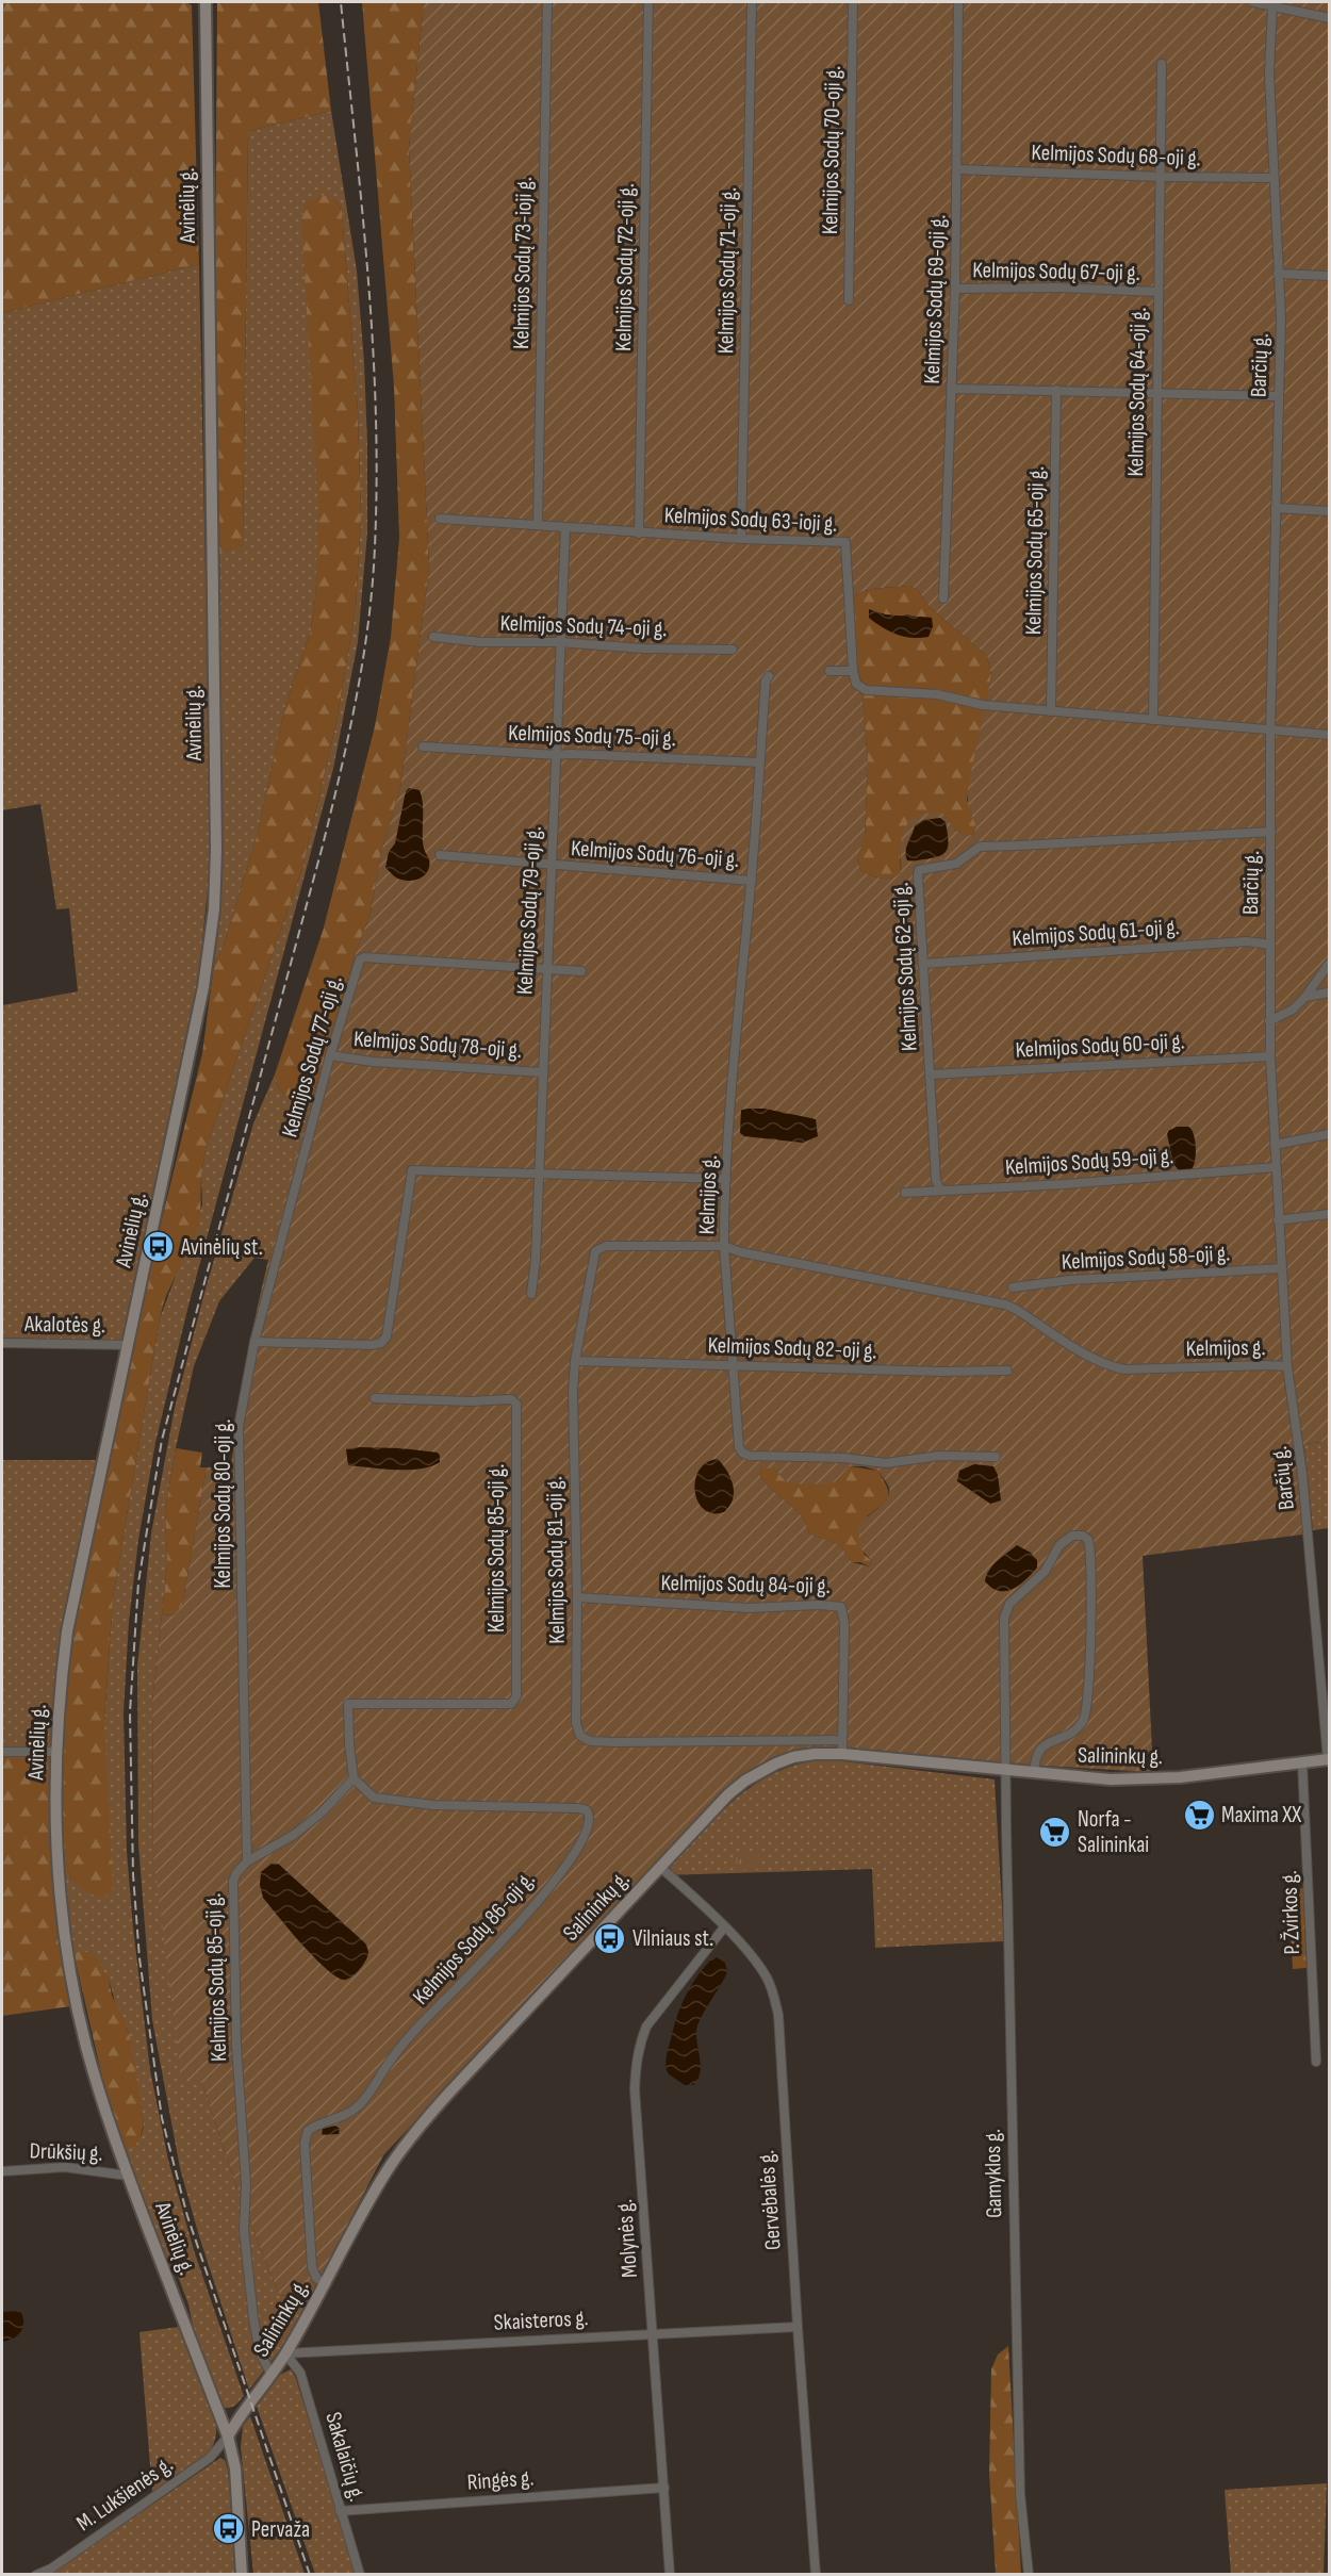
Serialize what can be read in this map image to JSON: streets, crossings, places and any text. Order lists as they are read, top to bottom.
{
  "streets": {
    "main road": ["Avinėlių g.", "Salininkų g."],
    "street": [
      "Kelmijos Sodų 70-oji g.",
      "Kelmijos Sodų 68-oji g.",
      "Kelmijos Sodų 73-ioji g.",
      "Kelmijos Sodų 72-oji g.",
      "Kelmijos Sodų 71-oji g.",
      "Kelmijos Sodų 67-oji g.",
      "Kelmijos Sodų 69-oji g.",
      "Barčių g.",
      "Kelmijos Sodų 64-oji g.",
      "Kelmijos Sodų 63-ioji g.",
      "Kelmijos Sodų 65-oji g.",
      "Kelmijos Sodų 74-oji g.",
      "Kelmijos Sodų 75-oji g.",
      "Kelmijos Sodų 76-oji g.",
      "Kelmijos Sodų 79-oji g.",
      "Kelmijos Sodų 61-oji g.",
      "Kelmijos Sodų 62-oji g.",
      "Kelmijos Sodų 78-oji g.",
      "Kelmijos Sodų 60-oji g.",
      "Kelmijos Sodų 77-oji g.",
      "Kelmijos Sodų 59-oji g.",
      "Kelmijos g.",
      "Kelmijos Sodų 58-oji g.",
      "Akalotės g.",
      "Kelmijos Sodų 82-oji g.",
      "Kelmijos Sodų 80-oji g.",
      "Kelmijos Sodų 85-oji g.",
      "Kelmijos Sodų 81-oji g.",
      "Kelmijos Sodų 84-oji g.",
      "P. Žvirkos g.",
      "Kelmijos Sodų 86-oji g.",
      "Drūkšių g.",
      "Gamyklos g.",
      "Gervėbalės g.",
      "Molynės g.",
      "Skaisteros g.",
      "Sakalaičių g.",
      "Ringės g.",
      "M. Lukšienės g."
    ]
  },
  "crossings": [
    ["Kelmijos Sodų 68-oji g.", "Kelmijos Sodų 69-oji g."],
    ["Kelmijos Sodų 68-oji g.", "Barčių g."],
    ["Kelmijos Sodų 68-oji g.", "Kelmijos Sodų 64-oji g."],
    ["Avinėlių g.", "Akalotės g."],
    ["Avinėlių g.", "Salininkų g."],
    ["Avinėlių g.", "Drūkšių g."],
    ["Avinėlių g.", "M. Lukšienės g."],
    ["Kelmijos Sodų 73-ioji g.", "Kelmijos Sodų 63-ioji g."],
    ["Kelmijos Sodų 72-oji g.", "Kelmijos Sodų 63-ioji g."],
    ["Kelmijos Sodų 71-oji g.", "Kelmijos Sodų 63-ioji g."],
    ["Kelmijos Sodų 67-oji g.", "Kelmijos Sodų 69-oji g."],
    ["Kelmijos Sodų 67-oji g.", "Kelmijos Sodų 64-oji g."],
    ["Barčių g.", "Kelmijos Sodų 61-oji g."],
    ["Barčių g.", "Kelmijos Sodų 62-oji g."],
    ["Barčių g.", "Kelmijos Sodų 60-oji g."],
    ["Barčių g.", "Kelmijos Sodų 59-oji g."],
    ["Barčių g.", "Kelmijos g."],
    ["Barčių g.", "Kelmijos Sodų 58-oji g."],
    ["Barčių g.", "Salininkų g."],
    ["Kelmijos Sodų 63-ioji g.", "Kelmijos Sodų 79-oji g."],
    ["Kelmijos Sodų 74-oji g.", "Kelmijos Sodų 79-oji g."],
    ["Kelmijos Sodų 75-oji g.", "Kelmijos Sodų 79-oji g."],
    ["Kelmijos Sodų 75-oji g.", "Kelmijos g."],
    ["Kelmijos Sodų 76-oji g.", "Kelmijos Sodų 79-oji g."],
    ["Kelmijos Sodų 76-oji g.", "Kelmijos g."],
    ["Kelmijos Sodų 79-oji g.", "Kelmijos Sodų 78-oji g."],
    ["Kelmijos Sodų 79-oji g.", "Kelmijos Sodų 77-oji g."],
    ["Kelmijos Sodų 61-oji g.", "Kelmijos Sodų 62-oji g."],
    ["Kelmijos Sodų 62-oji g.", "Kelmijos Sodų 60-oji g."],
    ["Kelmijos Sodų 62-oji g.", "Kelmijos Sodų 59-oji g."],
    ["Kelmijos Sodų 78-oji g.", "Kelmijos Sodų 77-oji g."],
    ["Kelmijos Sodų 77-oji g.", "Kelmijos Sodų 80-oji g."],
    ["Kelmijos g.", "Kelmijos Sodų 81-oji g."],
    ["Kelmijos Sodų 82-oji g.", "Kelmijos Sodų 81-oji g."],
    ["Kelmijos Sodų 80-oji g.", "Kelmijos Sodų 85-oji g."],
    ["Kelmijos Sodų 85-oji g.", "Salininkų g."],
    ["Kelmijos Sodų 85-oji g.", "Kelmijos Sodų 86-oji g."],
    ["Kelmijos Sodų 81-oji g.", "Kelmijos Sodų 84-oji g."],
    ["Kelmijos Sodų 84-oji g.", "Salininkų g."],
    ["Salininkų g.", "P. Žvirkos g."],
    ["Salininkų g.", "Kelmijos Sodų 86-oji g."],
    ["Salininkų g.", "Gamyklos g."],
    ["Salininkų g.", "Gervėbalės g."],
    ["Salininkų g.", "Skaisteros g."],
    ["Salininkų g.", "Sakalaičių g."],
    ["Salininkų g.", "M. Lukšienės g."],
    ["Gervėbalės g.", "Molynės g."],
    ["Gervėbalės g.", "Skaisteros g."],
    ["Molynės g.", "Skaisteros g."],
    ["Molynės g.", "Ringės g."],
    ["Skaisteros g.", "Sakalaičių g."],
    ["Sakalaičių g.", "Ringės g."]
  ],
  "places": {
    "bus stop": ["Avinėlių st.", "Vilniaus st.", "Pervaža"],
    "supermarket": ["Maxima XX", "Norfa - Salininkai"]
  }
}
